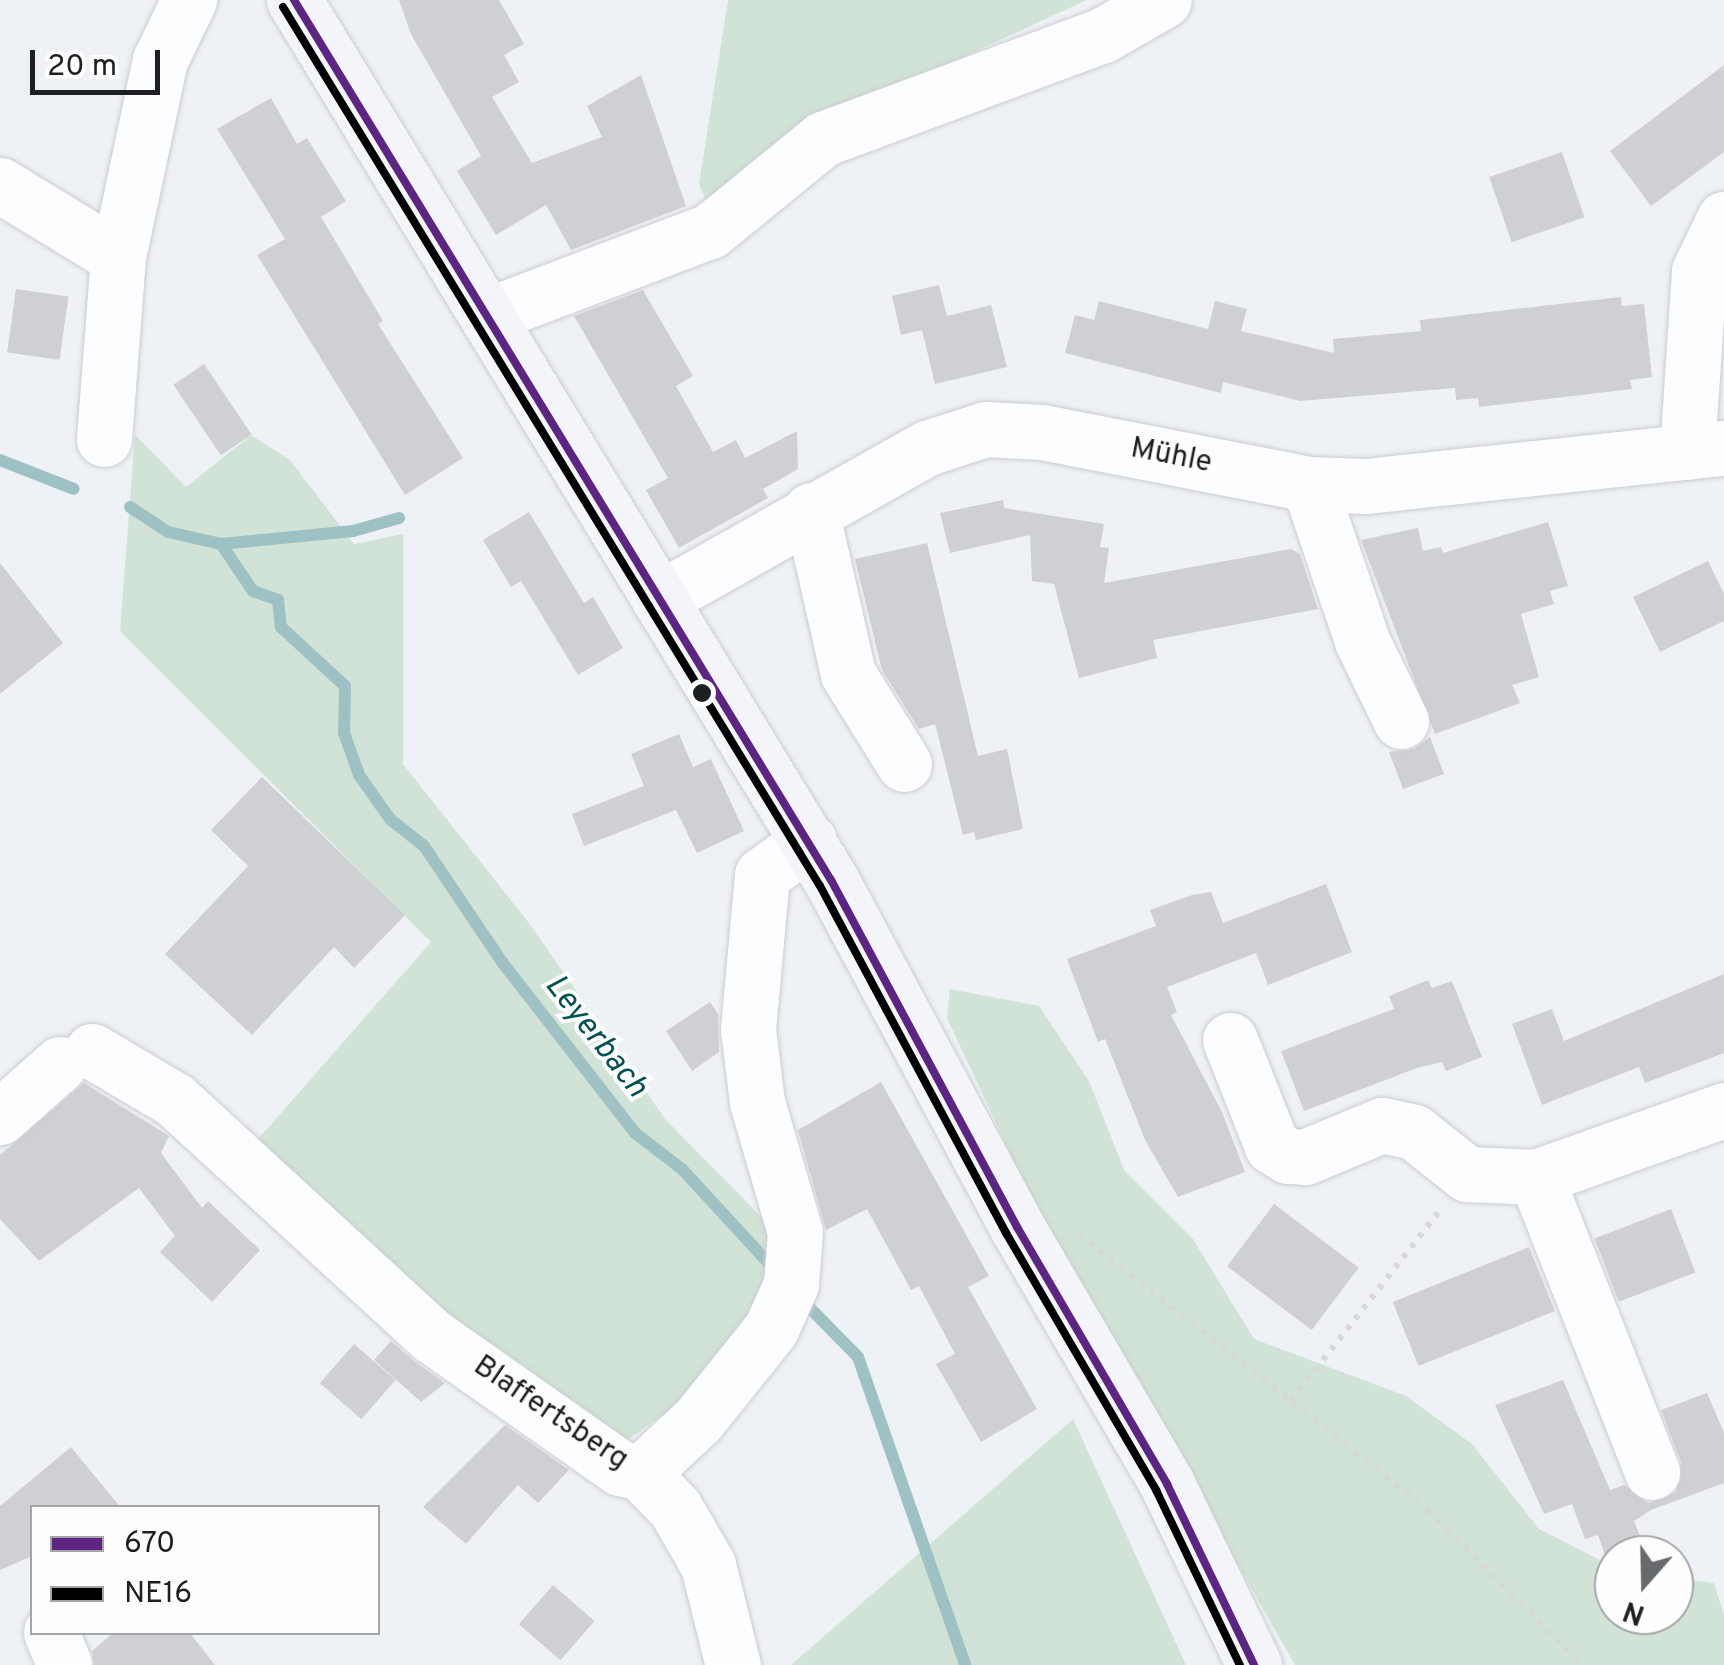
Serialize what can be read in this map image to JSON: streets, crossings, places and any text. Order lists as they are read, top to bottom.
{
  "streets": {
    "street": ["Mühle", "Blaffertsberg"]
  },
  "water": ["Leyerbach"],
  "lines": ["transit line 670", "transit line NE16"],
  "legend": ["670", "NE16"],
  "scale_bar": "20 m",
  "north": "bottom"
}
